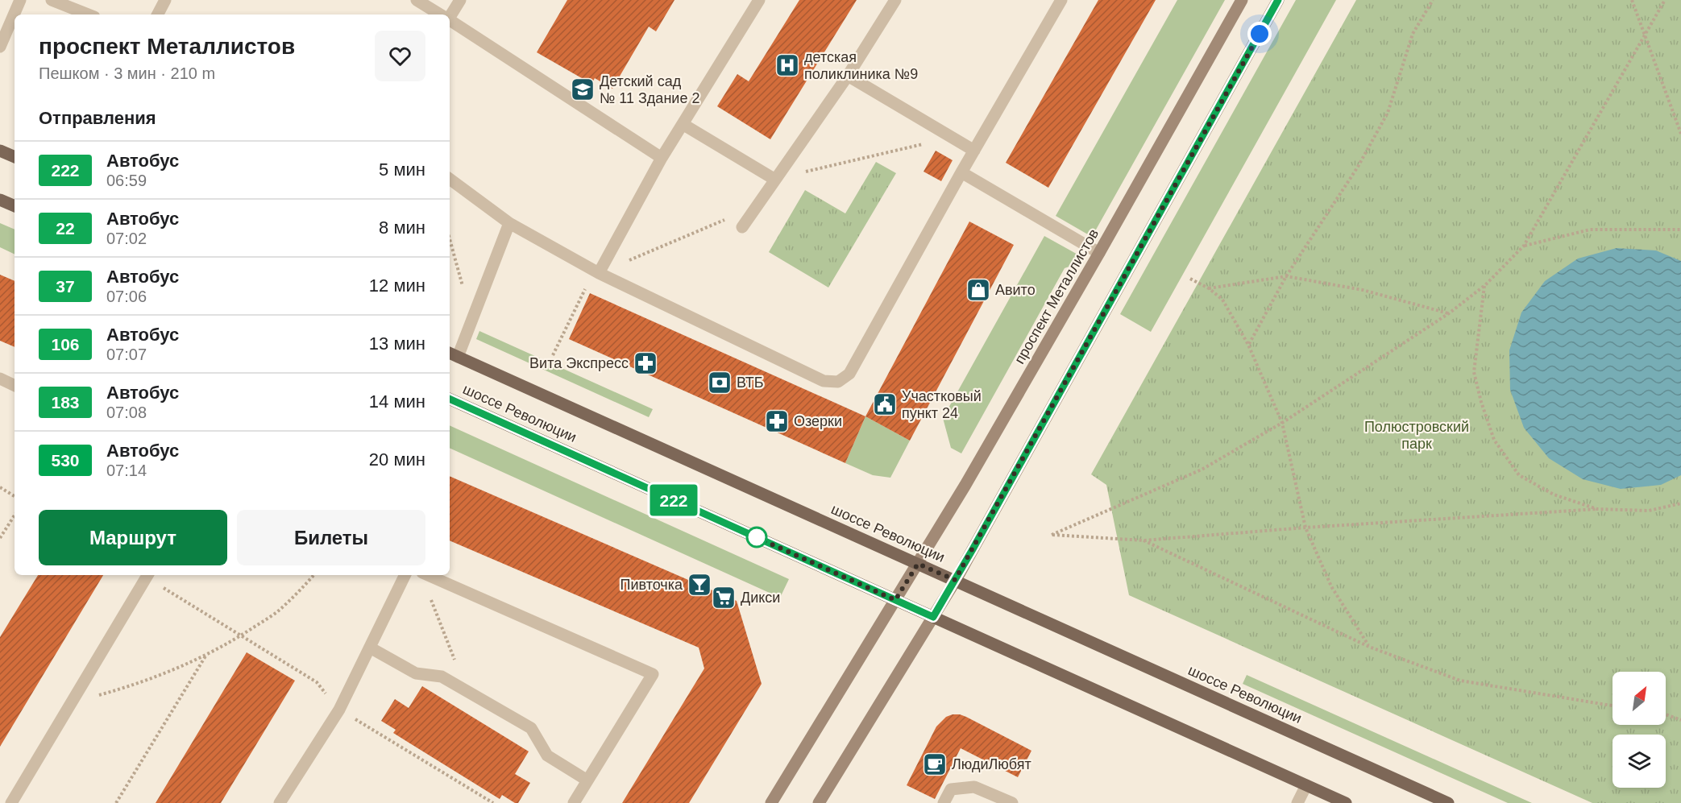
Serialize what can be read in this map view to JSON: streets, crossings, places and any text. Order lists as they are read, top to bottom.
{
  "streets": {
    "main road": ["шоссе Революции"],
    "street": ["проспект Металлистов"]
  },
  "crossings": [
    ["проспект Металлистов", "шоссе Революции"]
  ],
  "parks": ["Полюстровский парк"],
  "places": {
    "hospital": ["детская поликлиника №9"],
    "school or university": ["Детский сад № 11 Здание 2"],
    "shop": ["Авито"],
    "pharmacy": ["Вита Экспресс", "Озерки"],
    "bank": ["ВТБ"],
    "public building": ["Участковый пункт 24"],
    "bar": ["Пивточка"],
    "supermarket": ["Дикси"],
    "cafe": ["ЛюдиЛюбят"]
  },
  "lines": ["bus line 222"],
  "north": "top right",
  "page": {
    "on_map": "222",
    "heading": [
      ["проспект Металлистов", "Пешком · 3 мин · 210 m"],
      "Отправления"
    ],
    "list": [
      {
        "mark": "222",
        "name": "Автобус",
        "note": "06:59",
        "value": "5 мин"
      },
      {
        "mark": "22",
        "name": "Автобус",
        "note": "07:02",
        "value": "8 мин"
      },
      {
        "mark": "37",
        "name": "Автобус",
        "note": "07:06",
        "value": "12 мин"
      },
      {
        "mark": "106",
        "name": "Автобус",
        "note": "07:07",
        "value": "13 мин"
      },
      {
        "mark": "183",
        "name": "Автобус",
        "note": "07:08",
        "value": "14 мин"
      },
      {
        "mark": "530",
        "name": "Автобус",
        "note": "07:14",
        "value": "20 мин"
      }
    ],
    "buttons": ["Маршрут", "Билеты"]
  }
}
